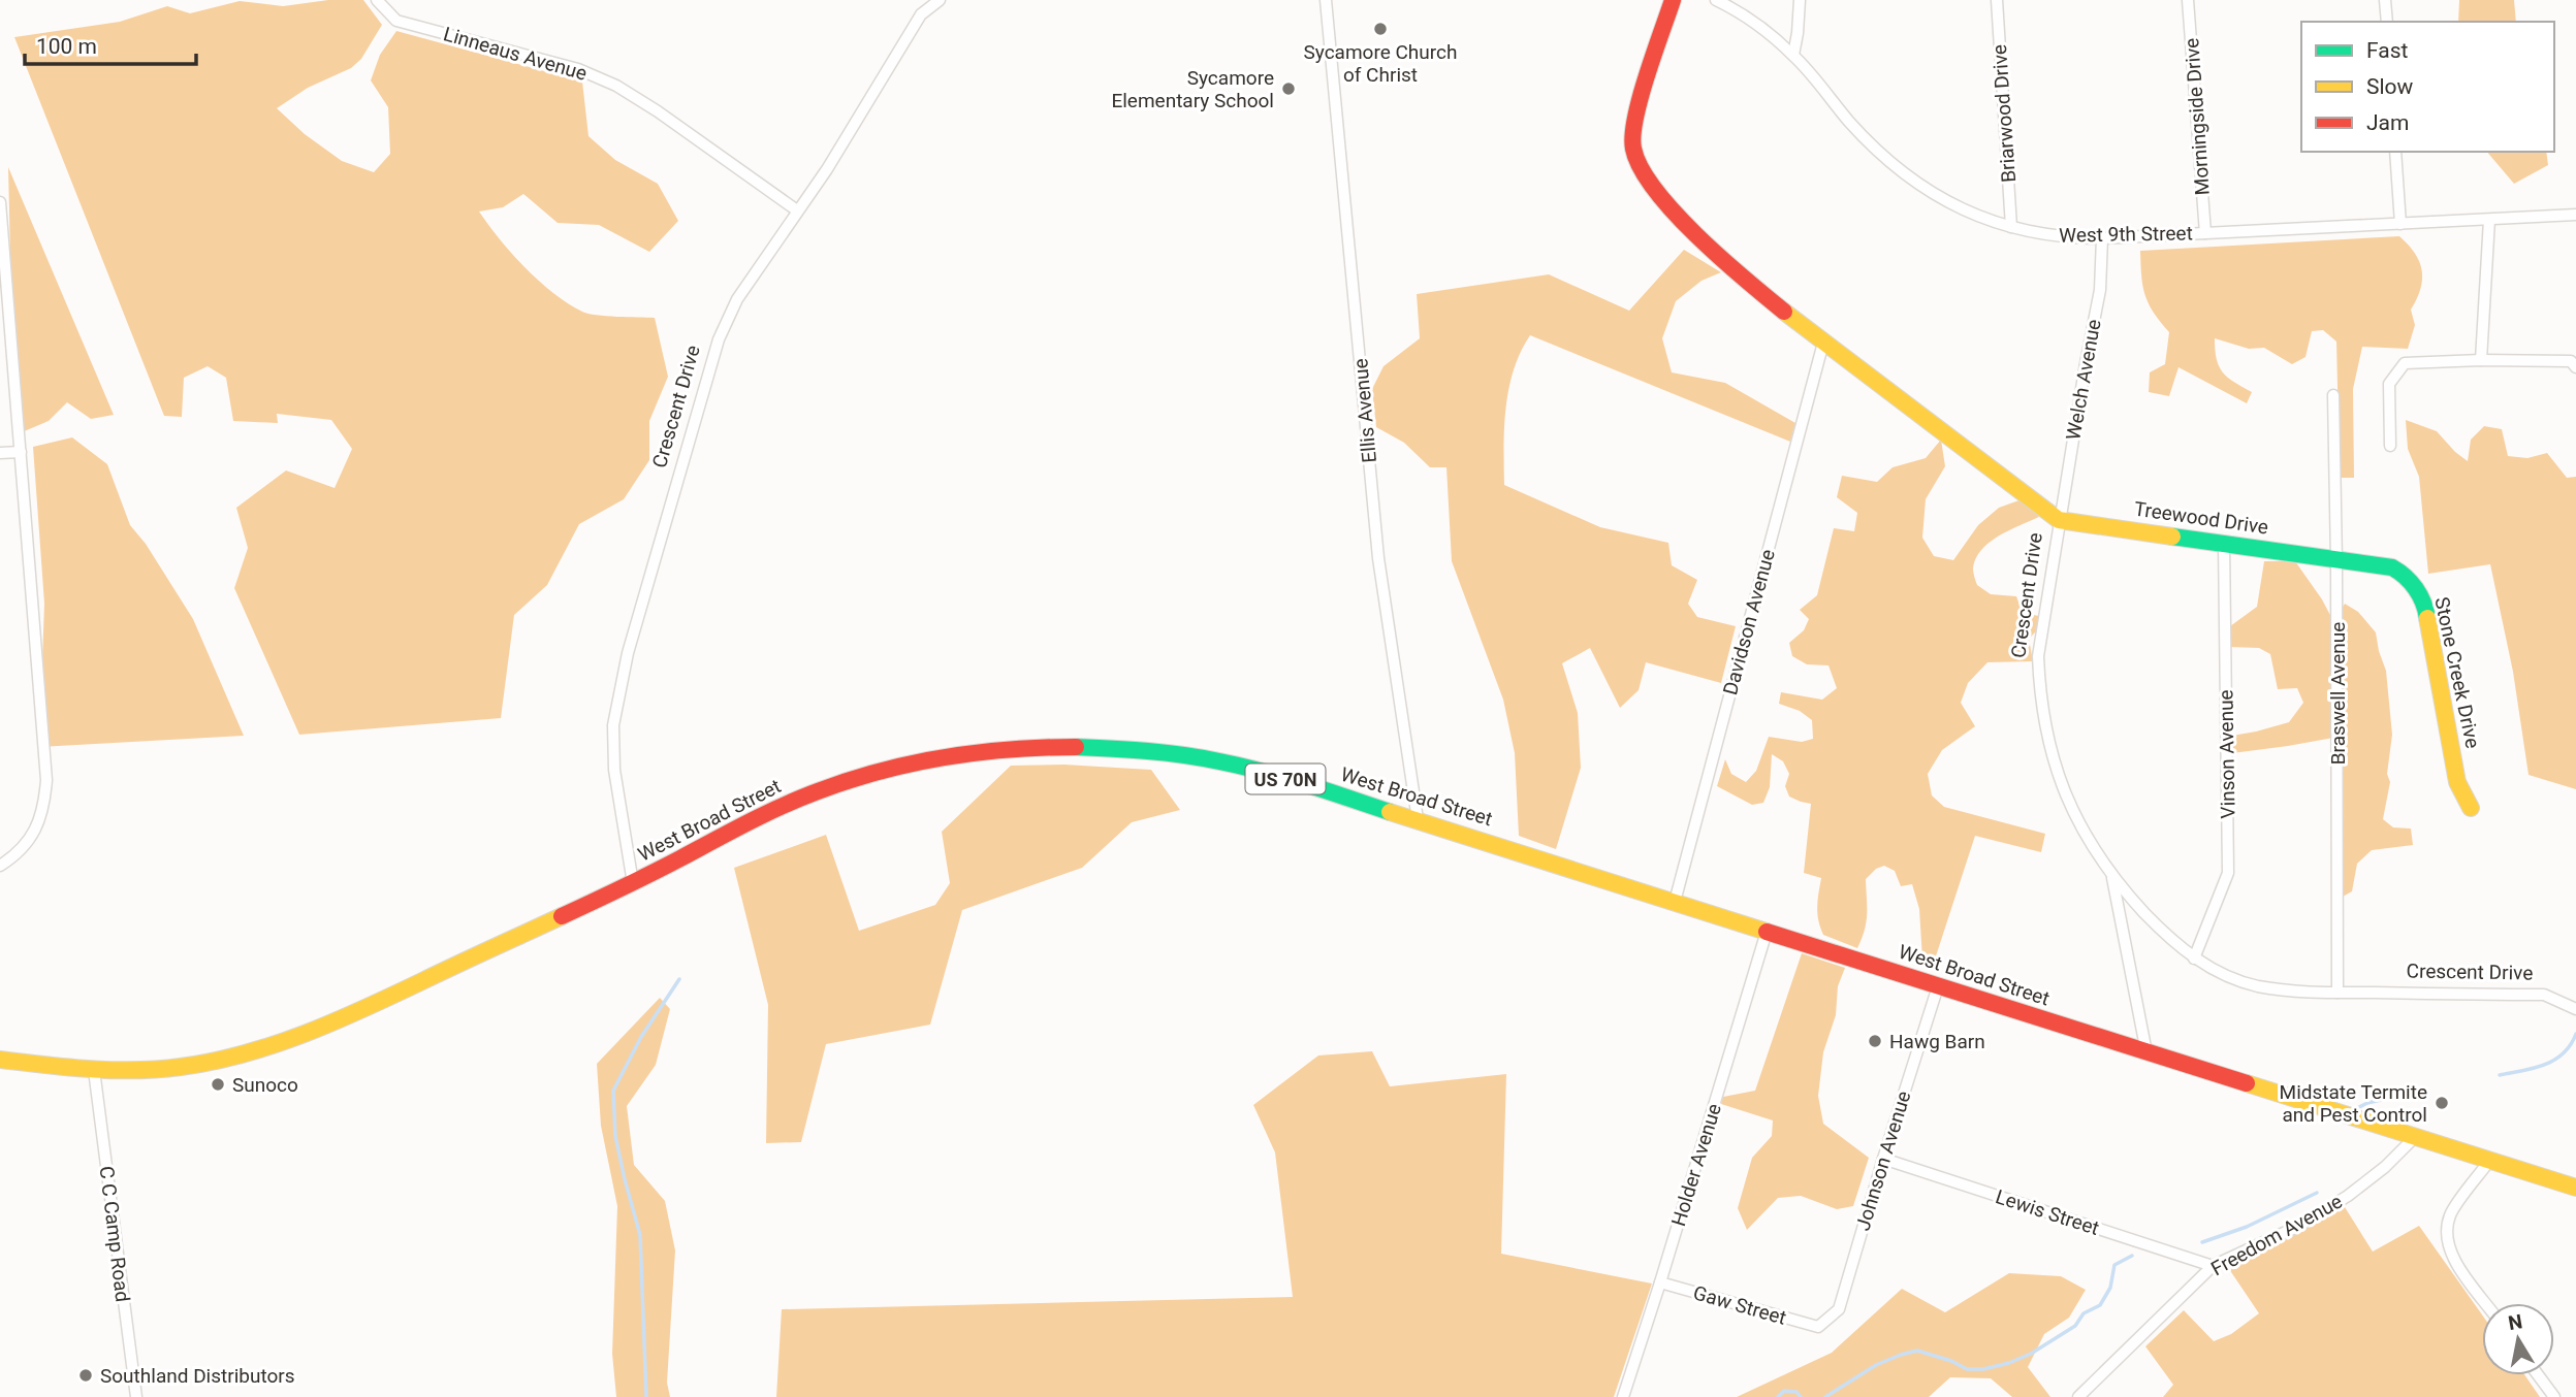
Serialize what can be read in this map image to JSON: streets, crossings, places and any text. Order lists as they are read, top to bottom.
{
  "streets": {
    "main road": [
      "Crescent Drive",
      "Treewood Drive",
      "Stone Creek Drive",
      "US 70N",
      "West Broad Street"
    ],
    "street": [
      "Linneaus Avenue",
      "Briarwood Drive",
      "Morningside Drive",
      "West 9th Street",
      "Welch Avenue",
      "Ellis Avenue",
      "Davidson Avenue",
      "Braswell Avenue",
      "Vinson Avenue",
      "Johnson Avenue",
      "Holder Avenue",
      "Lewis Street",
      "C C Camp Road",
      "Freedom Avenue",
      "Gaw Street"
    ]
  },
  "crossings": [
    ["Linneaus Avenue", "Crescent Drive"],
    ["Briarwood Drive", "West 9th Street"],
    ["Morningside Drive", "West 9th Street"],
    ["West 9th Street", "Welch Avenue"],
    ["Welch Avenue", "Crescent Drive"],
    ["Welch Avenue", "Treewood Drive"],
    ["Crescent Drive", "Treewood Drive"],
    ["Crescent Drive", "Davidson Avenue"],
    ["Crescent Drive", "Braswell Avenue"],
    ["Crescent Drive", "Vinson Avenue"],
    ["Crescent Drive", "West Broad Street"],
    ["Ellis Avenue", "West Broad Street"],
    ["Treewood Drive", "Stone Creek Drive"],
    ["Treewood Drive", "Braswell Avenue"],
    ["Treewood Drive", "Vinson Avenue"],
    ["Davidson Avenue", "West Broad Street"],
    ["Stone Creek Drive", "Braswell Avenue"],
    ["West Broad Street", "Johnson Avenue"],
    ["West Broad Street", "Holder Avenue"],
    ["West Broad Street", "C C Camp Road"],
    ["West Broad Street", "Freedom Avenue"],
    ["Johnson Avenue", "Lewis Street"],
    ["Johnson Avenue", "Gaw Street"],
    ["Holder Avenue", "Gaw Street"],
    ["Lewis Street", "Freedom Avenue"]
  ],
  "places": [
    "Sycamore Church of Christ",
    "Sycamore Elementary School",
    "Hawg Barn",
    "Sunoco",
    "Midstate Termite and Pest Control",
    "Southland Distributors"
  ],
  "legend": ["Fast", "Slow", "Jam"],
  "scale_bar": "100 m",
  "north": "top"
}
